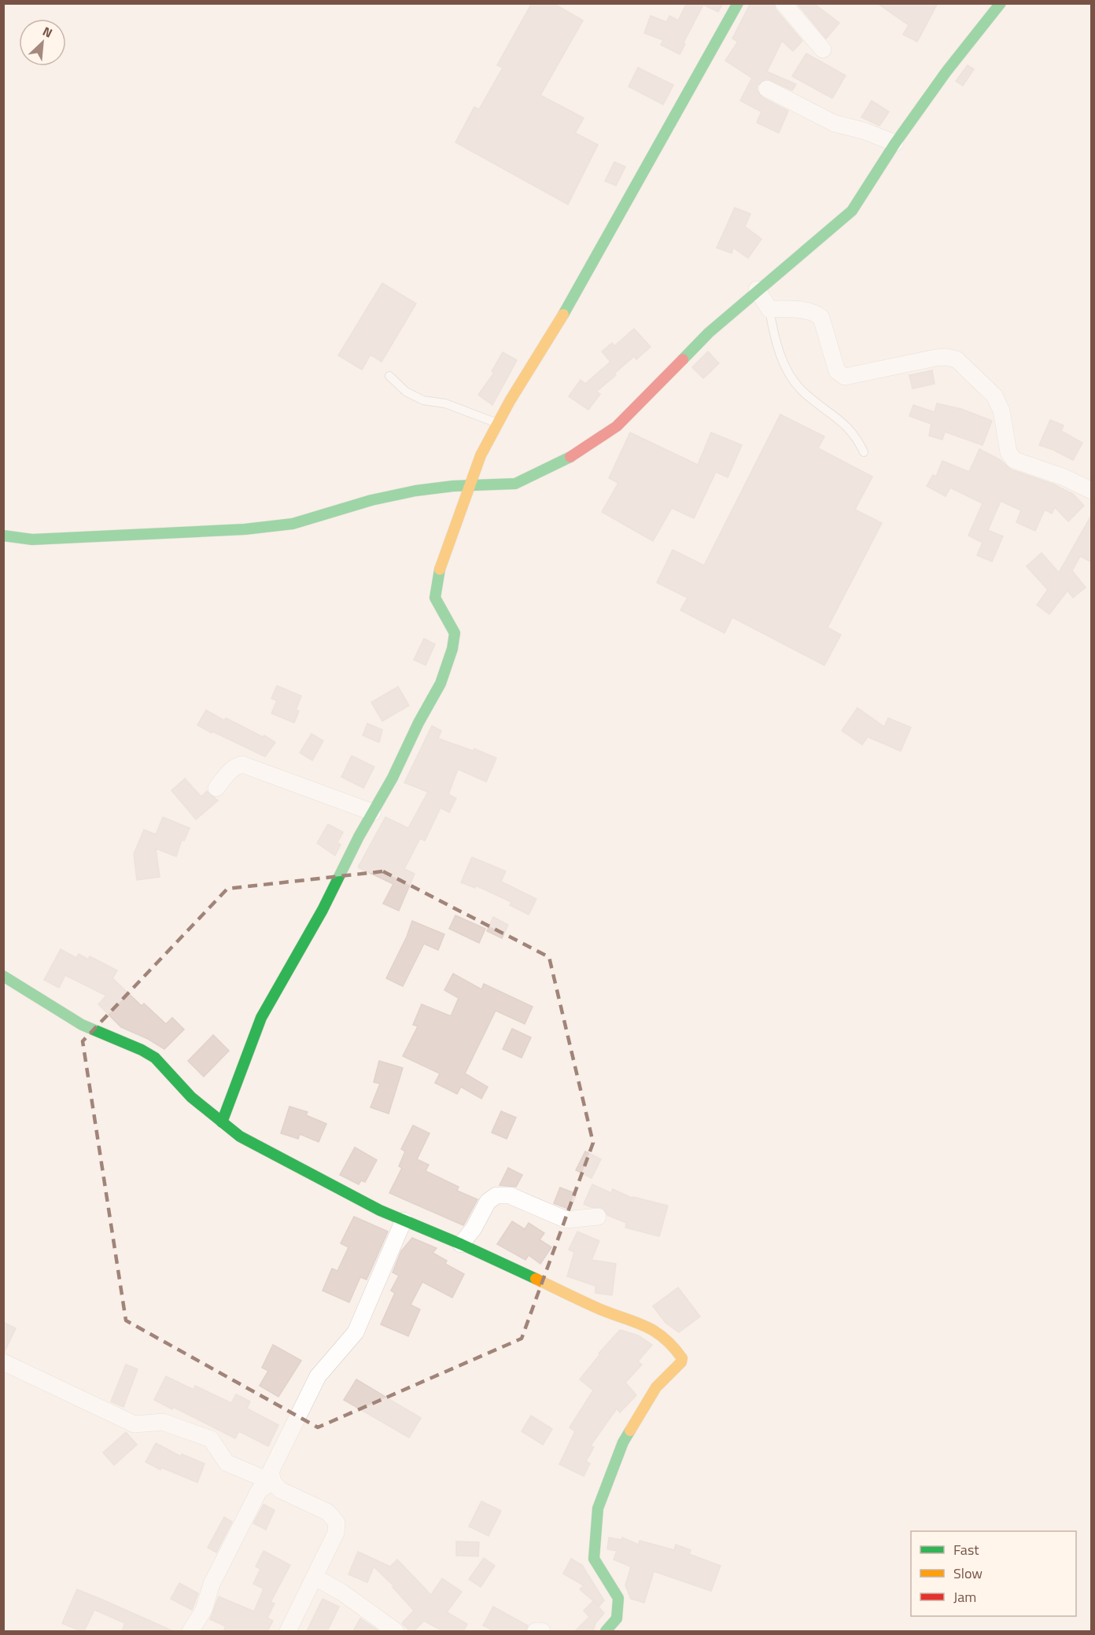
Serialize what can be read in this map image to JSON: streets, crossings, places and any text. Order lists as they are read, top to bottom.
{
  "legend": ["Fast", "Slow", "Jam"],
  "north": "top right"
}
